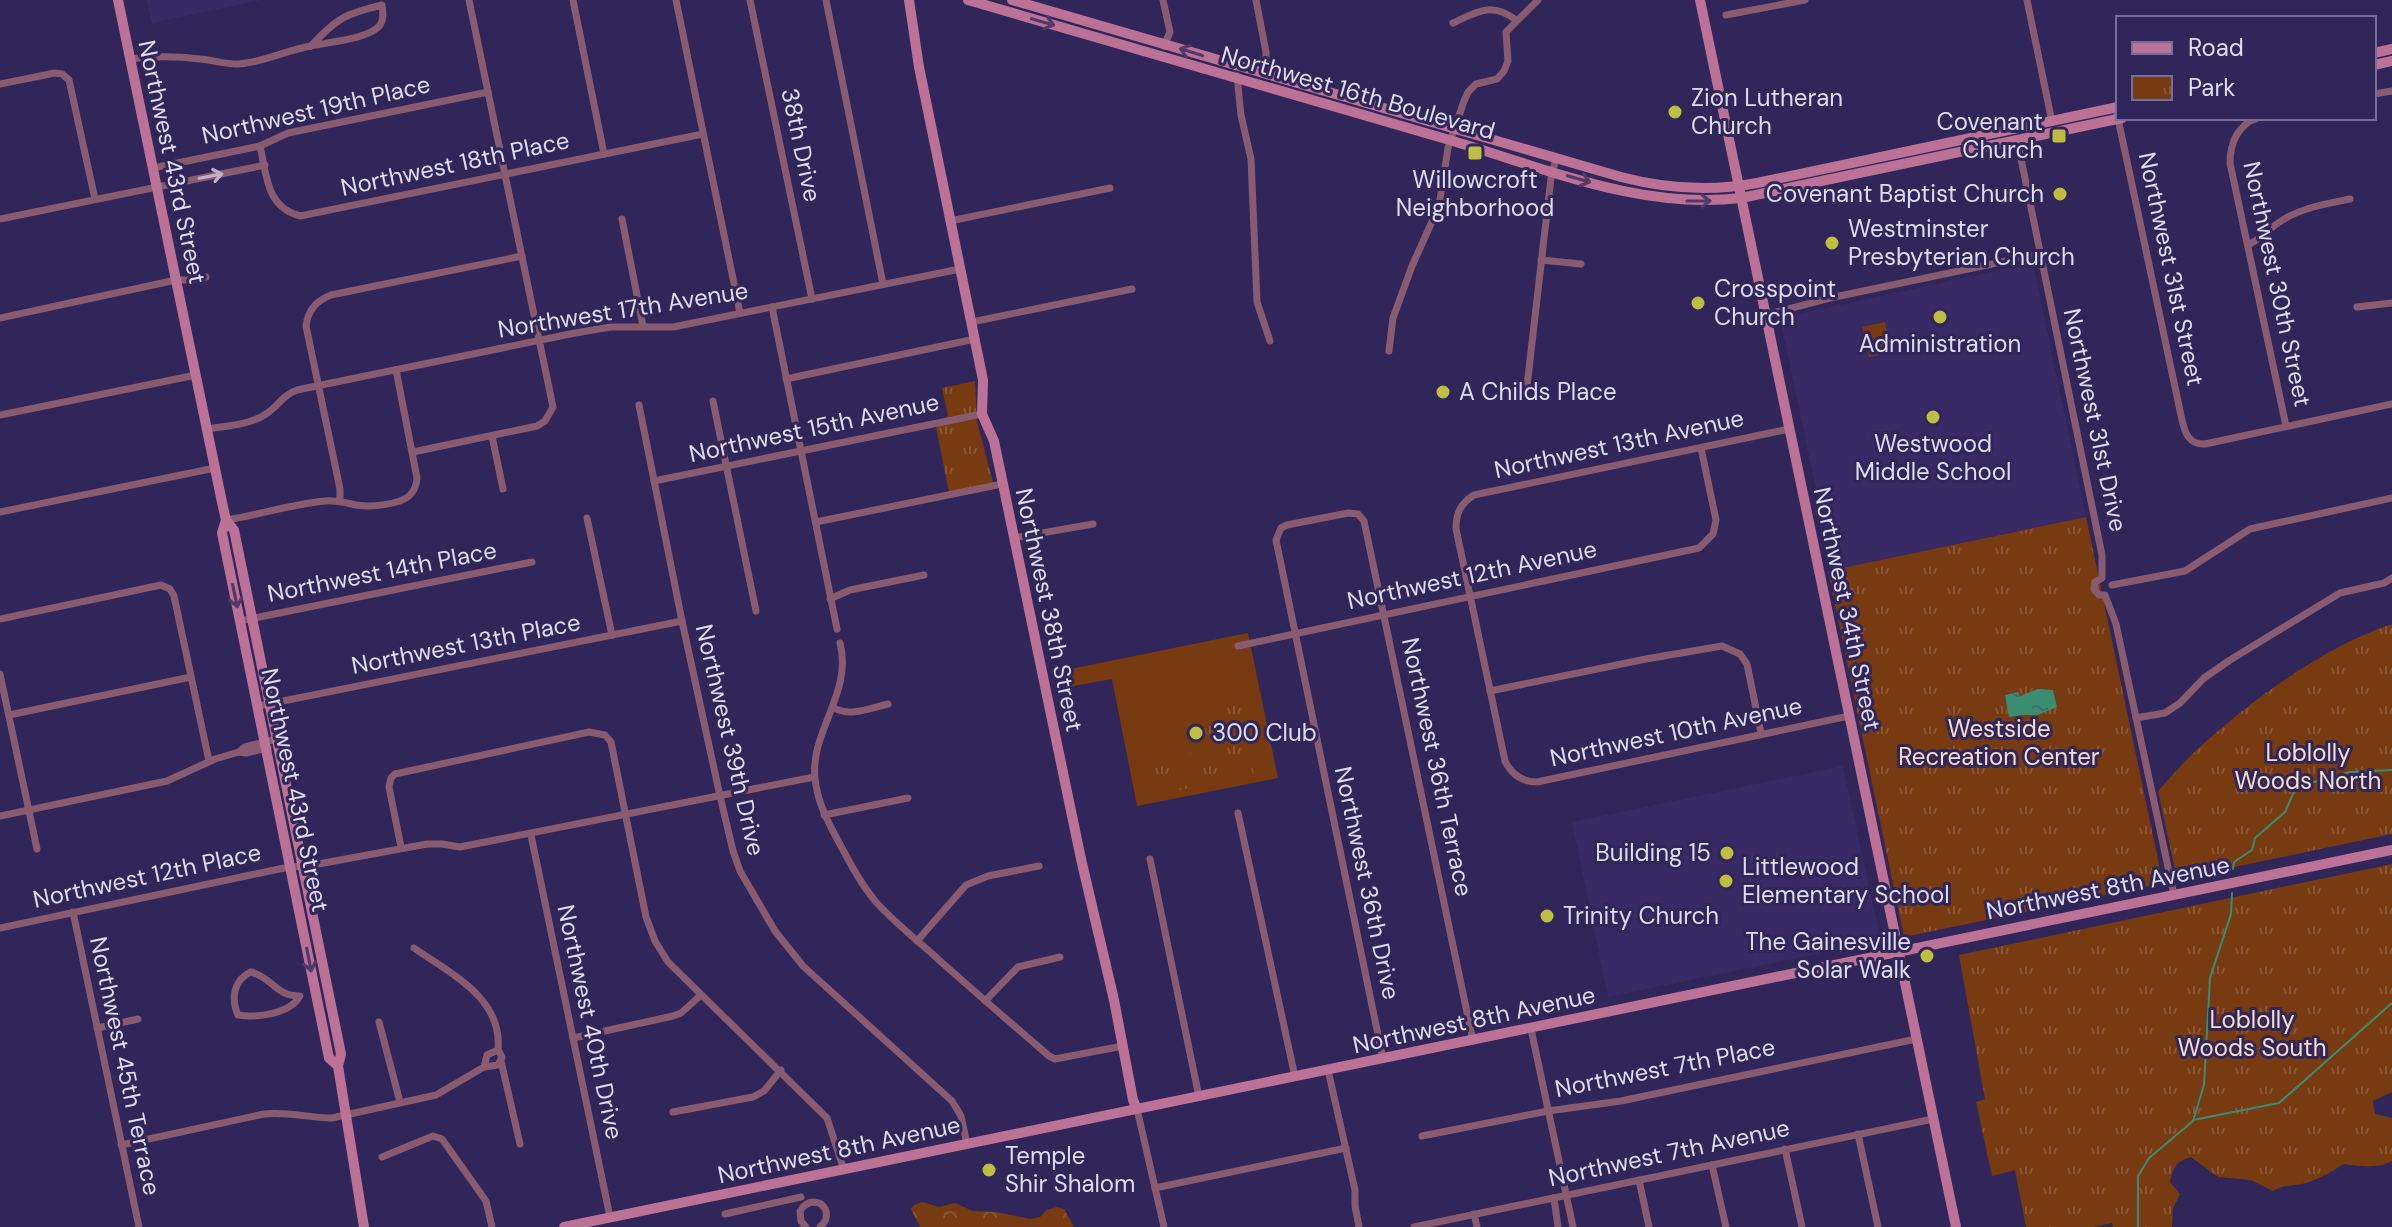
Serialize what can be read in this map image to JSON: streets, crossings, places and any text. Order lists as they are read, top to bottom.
{
  "streets": {
    "main road": [
      "Northwest 16th Boulevard",
      "Northwest 43rd Street",
      "Northwest 34th Street",
      "Northwest 38th Street",
      "Northwest 8th Avenue"
    ],
    "street": [
      "Northwest 19th Place",
      "38th Drive",
      "Northwest 18th Place",
      "Northwest 31st Street",
      "Northwest 30th Street",
      "Northwest 17th Avenue",
      "Northwest 31st Drive",
      "Northwest 15th Avenue",
      "Northwest 13th Avenue",
      "Northwest 14th Place",
      "Northwest 12th Avenue",
      "Northwest 13th Place",
      "Northwest 10th Avenue",
      "Northwest 39th Drive",
      "Northwest 36th Terrace",
      "Northwest 12th Place",
      "Northwest 36th Drive",
      "Northwest 40th Drive",
      "Northwest 45th Terrace",
      "Northwest 7th Place",
      "Northwest 7th Avenue"
    ]
  },
  "crossings": [
    ["Northwest 16th Boulevard", "Northwest 34th Street"],
    ["Northwest 19th Place", "Northwest 43rd Street"],
    ["Northwest 19th Place", "Northwest 18th Place"],
    ["38th Drive", "Northwest 17th Avenue"],
    ["Northwest 43rd Street", "Northwest 17th Avenue"],
    ["Northwest 43rd Street", "Northwest 14th Place"],
    ["Northwest 43rd Street", "Northwest 13th Place"],
    ["Northwest 43rd Street", "Northwest 12th Place"],
    ["Northwest 31st Street", "Northwest 30th Street"],
    ["Northwest 17th Avenue", "Northwest 38th Street"],
    ["Northwest 31st Drive", "Northwest 8th Avenue"],
    ["Northwest 15th Avenue", "Northwest 38th Street"],
    ["Northwest 15th Avenue", "Northwest 39th Drive"],
    ["Northwest 13th Avenue", "Northwest 12th Avenue"],
    ["Northwest 13th Avenue", "Northwest 34th Street"],
    ["Northwest 12th Avenue", "Northwest 36th Terrace"],
    ["Northwest 12th Avenue", "Northwest 36th Drive"],
    ["Northwest 34th Street", "Northwest 10th Avenue"],
    ["Northwest 34th Street", "Northwest 8th Avenue"],
    ["Northwest 34th Street", "Northwest 7th Place"],
    ["Northwest 34th Street", "Northwest 7th Avenue"],
    ["Northwest 38th Street", "Northwest 8th Avenue"],
    ["Northwest 13th Place", "Northwest 39th Drive"],
    ["Northwest 39th Drive", "Northwest 8th Avenue"],
    ["Northwest 36th Terrace", "Northwest 36th Drive"],
    ["Northwest 36th Terrace", "Northwest 8th Avenue"],
    ["Northwest 12th Place", "Northwest 45th Terrace"],
    ["Northwest 36th Drive", "Northwest 8th Avenue"],
    ["Northwest 8th Avenue", "Northwest 40th Drive"]
  ],
  "parks": ["Westside Recreation Center", "Loblolly Woods North", "Loblolly Woods South"],
  "places": {
    "other": [
      "Zion Lutheran Church",
      "Covenant Baptist Church",
      "Westminster Presbyterian Church",
      "Crosspoint Church",
      "Administration",
      "A Childs Place",
      "Westwood Middle School",
      "300 Club",
      "Building 15",
      "Littlewood Elementary School",
      "Trinity Church",
      "The Gainesville Solar Walk",
      "Temple Shir Shalom"
    ],
    "transit": ["Covenant Church", "Willowcroft Neighborhood"]
  },
  "legend": ["Road", "Park"]
}
